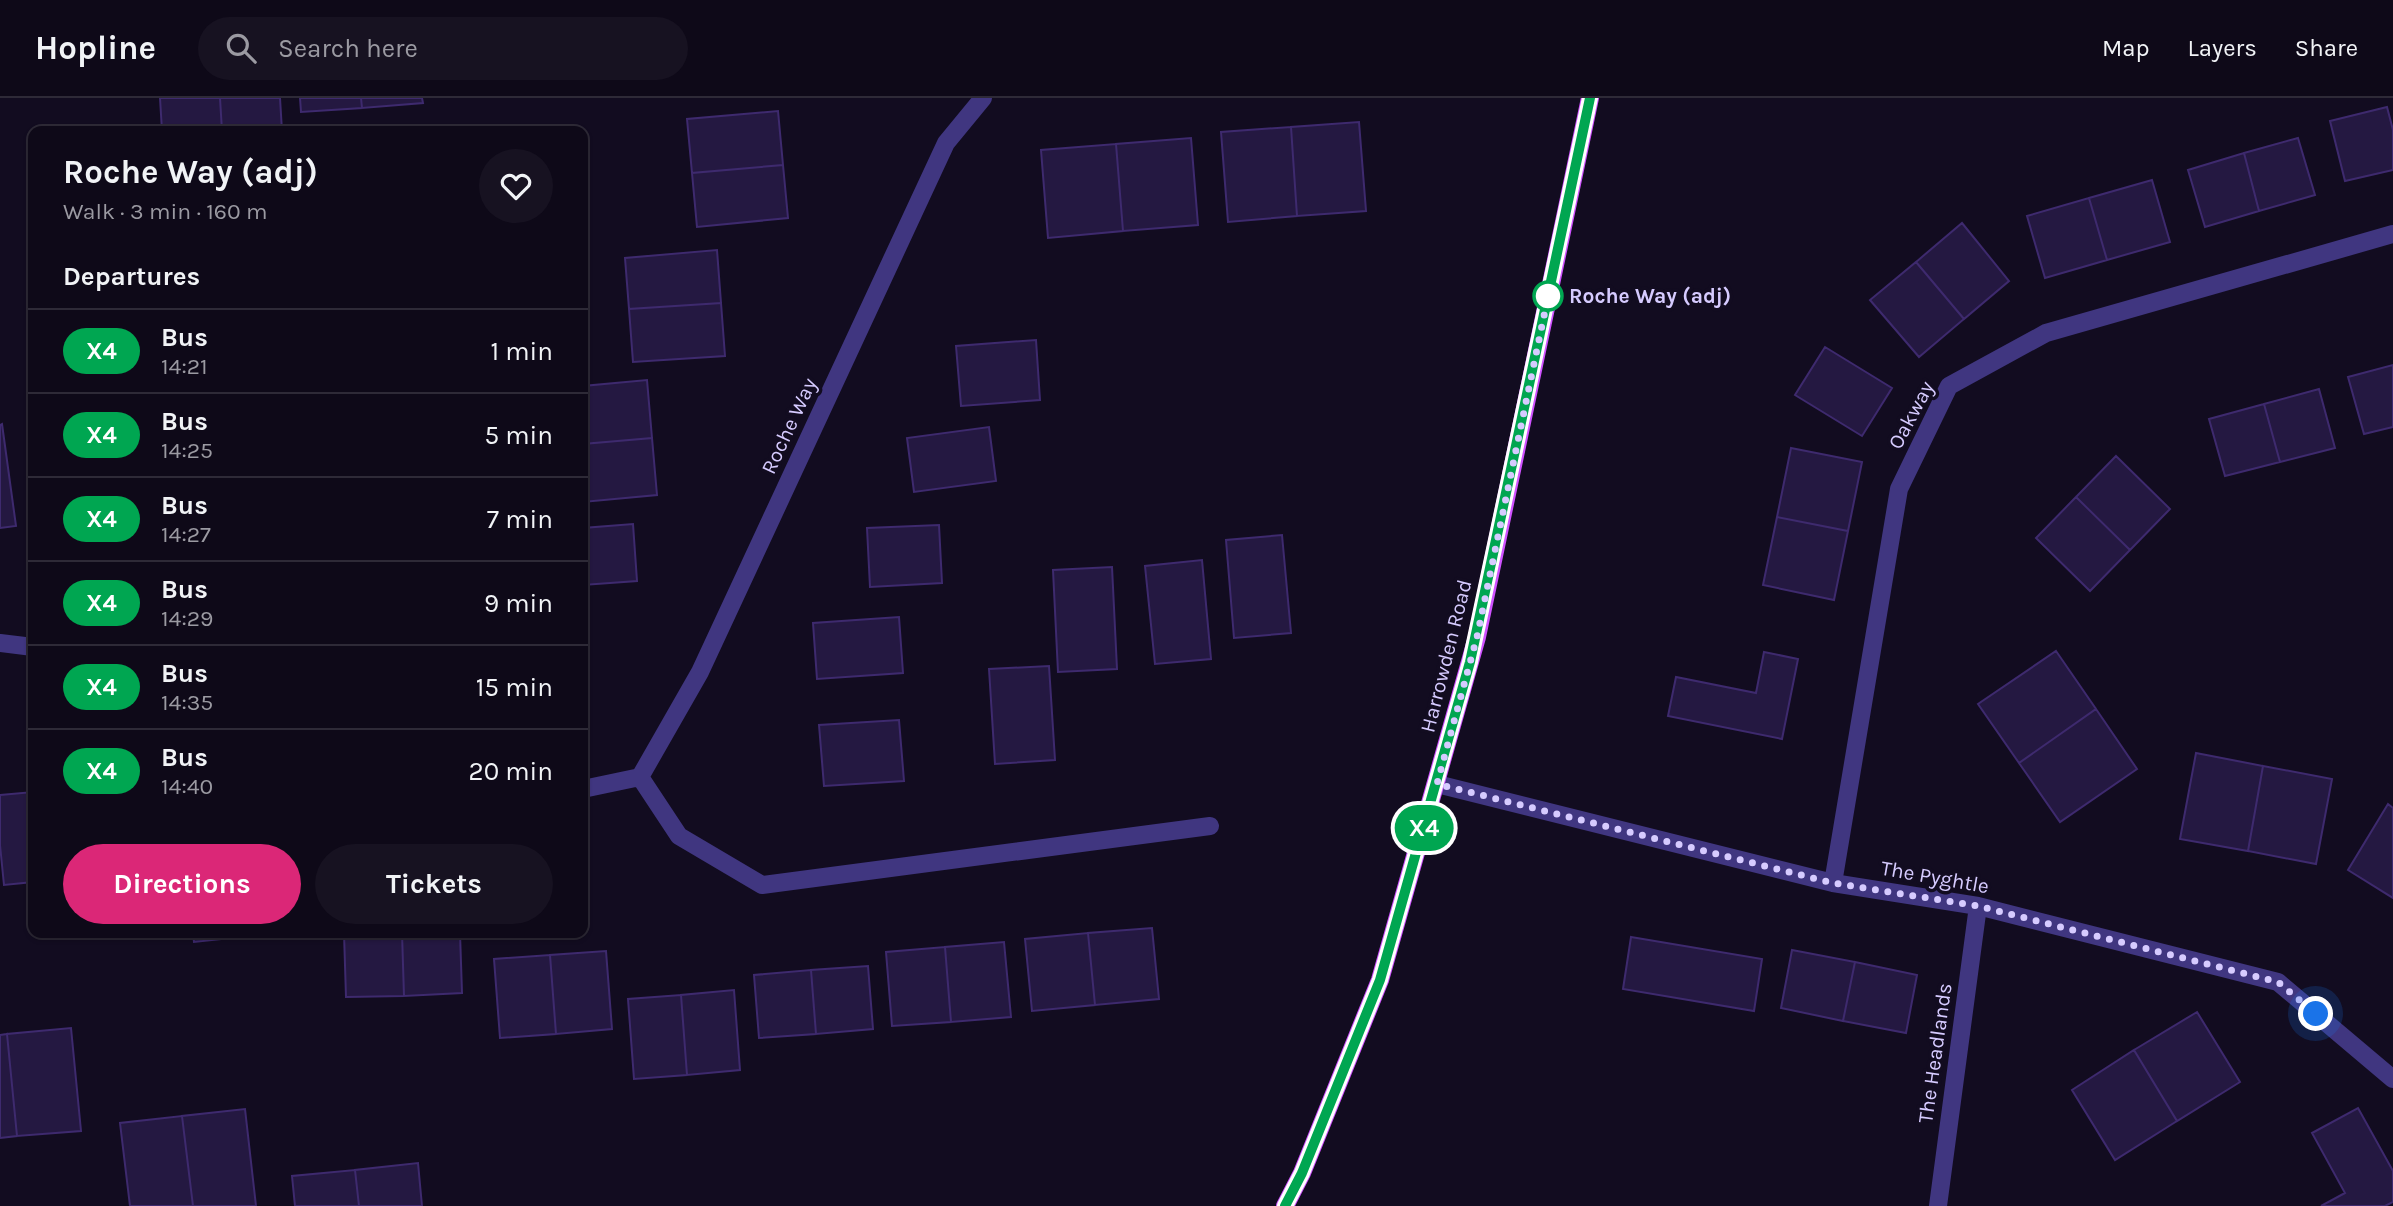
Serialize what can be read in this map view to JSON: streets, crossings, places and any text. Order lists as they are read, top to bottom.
{
  "streets": {
    "main road": ["Harrowden Road"],
    "street": [
      "Oakway",
      "Roche Way",
      "The Pyghtle",
      "The Headlands"
    ]
  },
  "crossings": [
    ["Oakway", "The Pyghtle"],
    ["Harrowden Road", "The Pyghtle"],
    ["The Pyghtle", "The Headlands"]
  ],
  "places": ["Roche Way (adj)"],
  "lines": ["bus line X4"],
  "page": {
    "header": "Hopline",
    "search": "Search here",
    "nav": ["Map", "Layers", "Share"],
    "on_map": "X4",
    "heading": [
      ["Roche Way (adj)", "Walk · 3 min · 160 m"],
      "Departures"
    ],
    "list": [
      {
        "mark": "X4",
        "name": "Bus",
        "note": "14:21",
        "value": "1 min"
      },
      {
        "mark": "X4",
        "name": "Bus",
        "note": "14:25",
        "value": "5 min"
      },
      {
        "mark": "X4",
        "name": "Bus",
        "note": "14:27",
        "value": "7 min"
      },
      {
        "mark": "X4",
        "name": "Bus",
        "note": "14:29",
        "value": "9 min"
      },
      {
        "mark": "X4",
        "name": "Bus",
        "note": "14:35",
        "value": "15 min"
      },
      {
        "mark": "X4",
        "name": "Bus",
        "note": "14:40",
        "value": "20 min"
      }
    ],
    "buttons": ["Directions", "Tickets"]
  }
}
